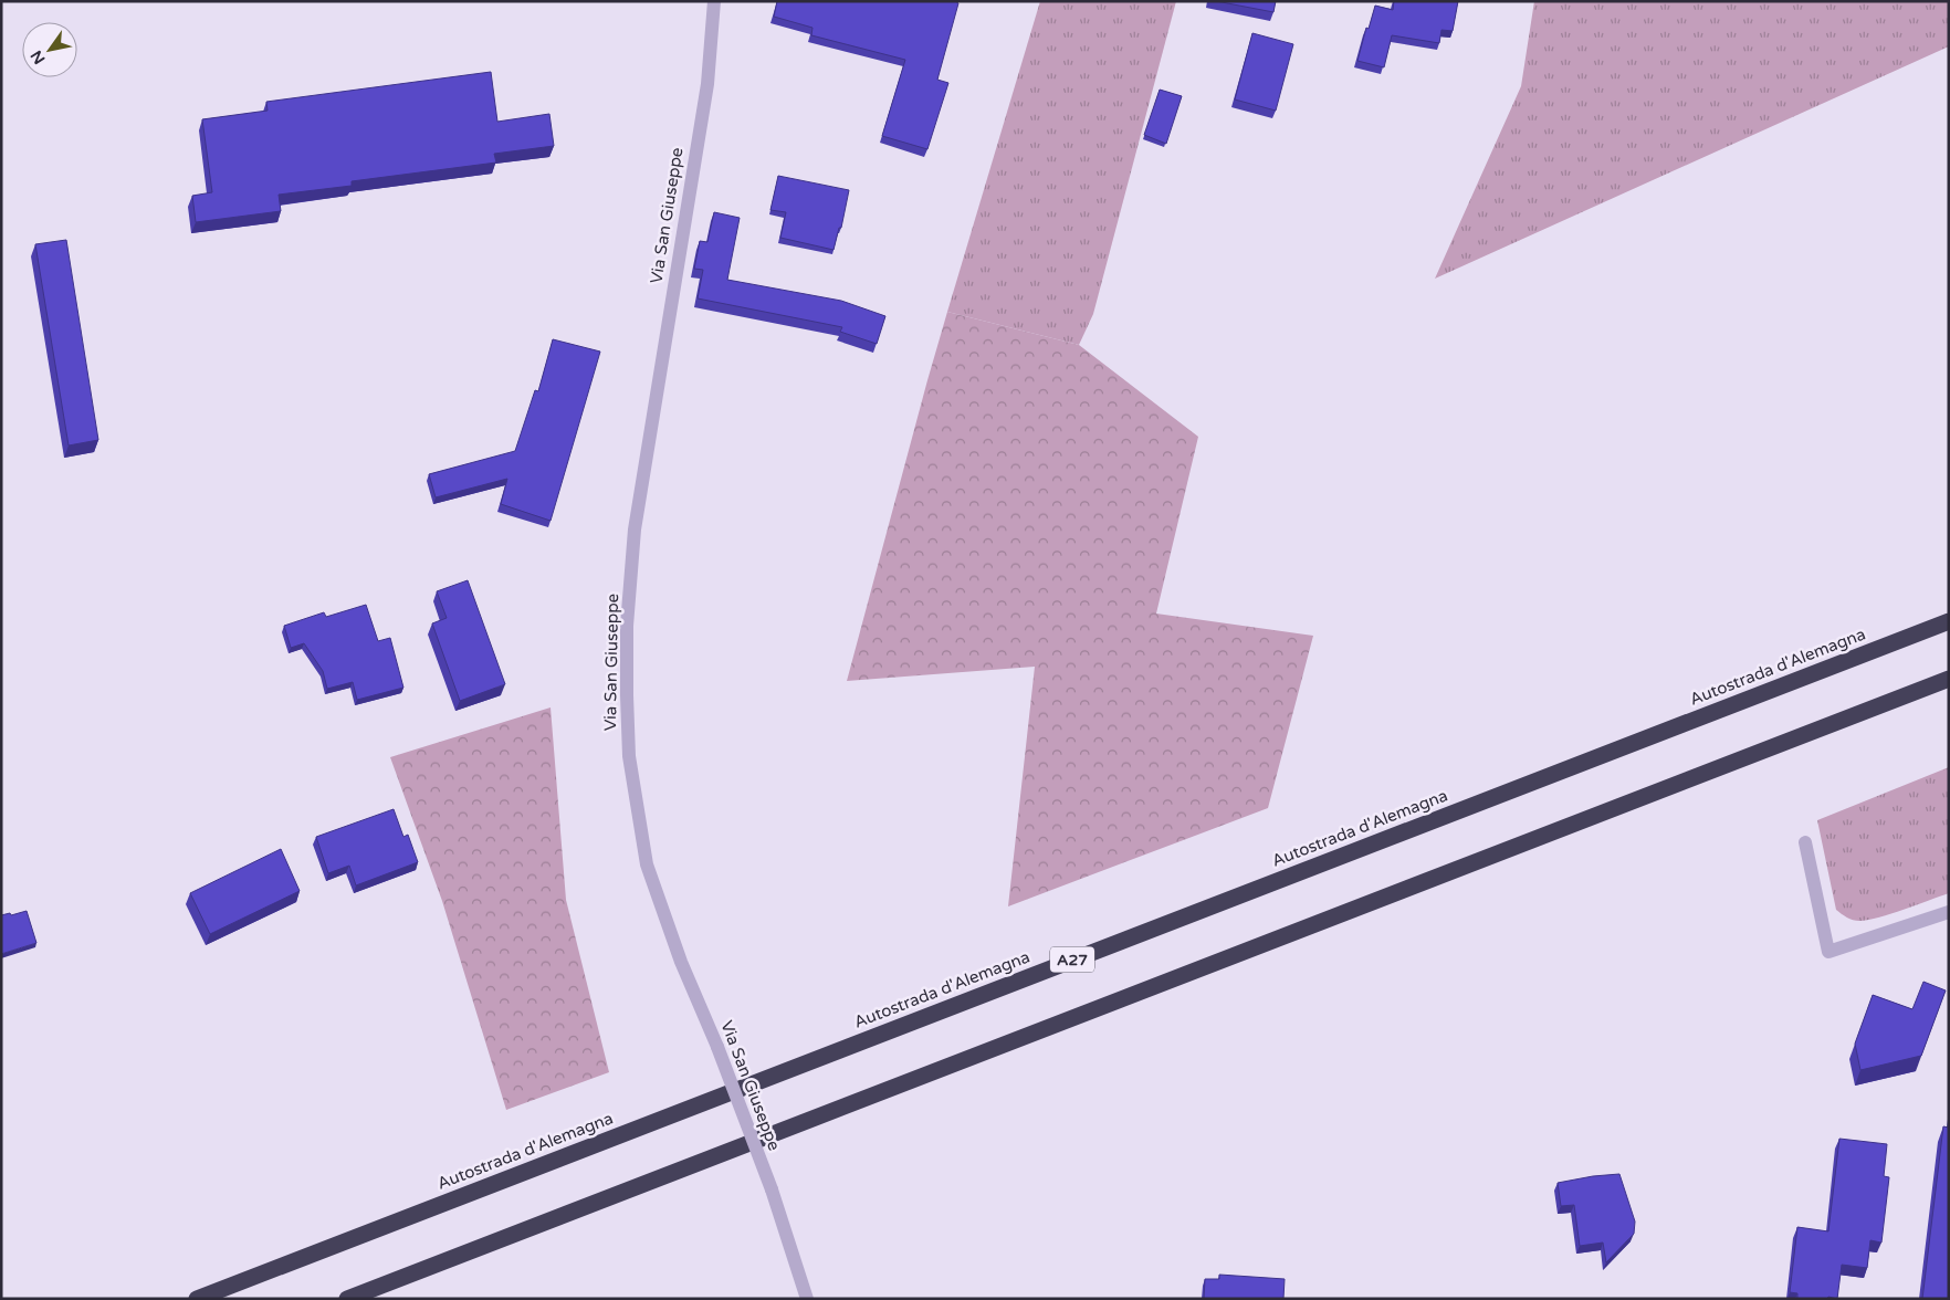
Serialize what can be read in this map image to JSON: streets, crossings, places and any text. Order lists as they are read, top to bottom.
{
  "streets": {
    "highway": ["Autostrada d'Alemagna", "A27"],
    "street": ["Via San Giuseppe"]
  },
  "north": "bottom left"
}
